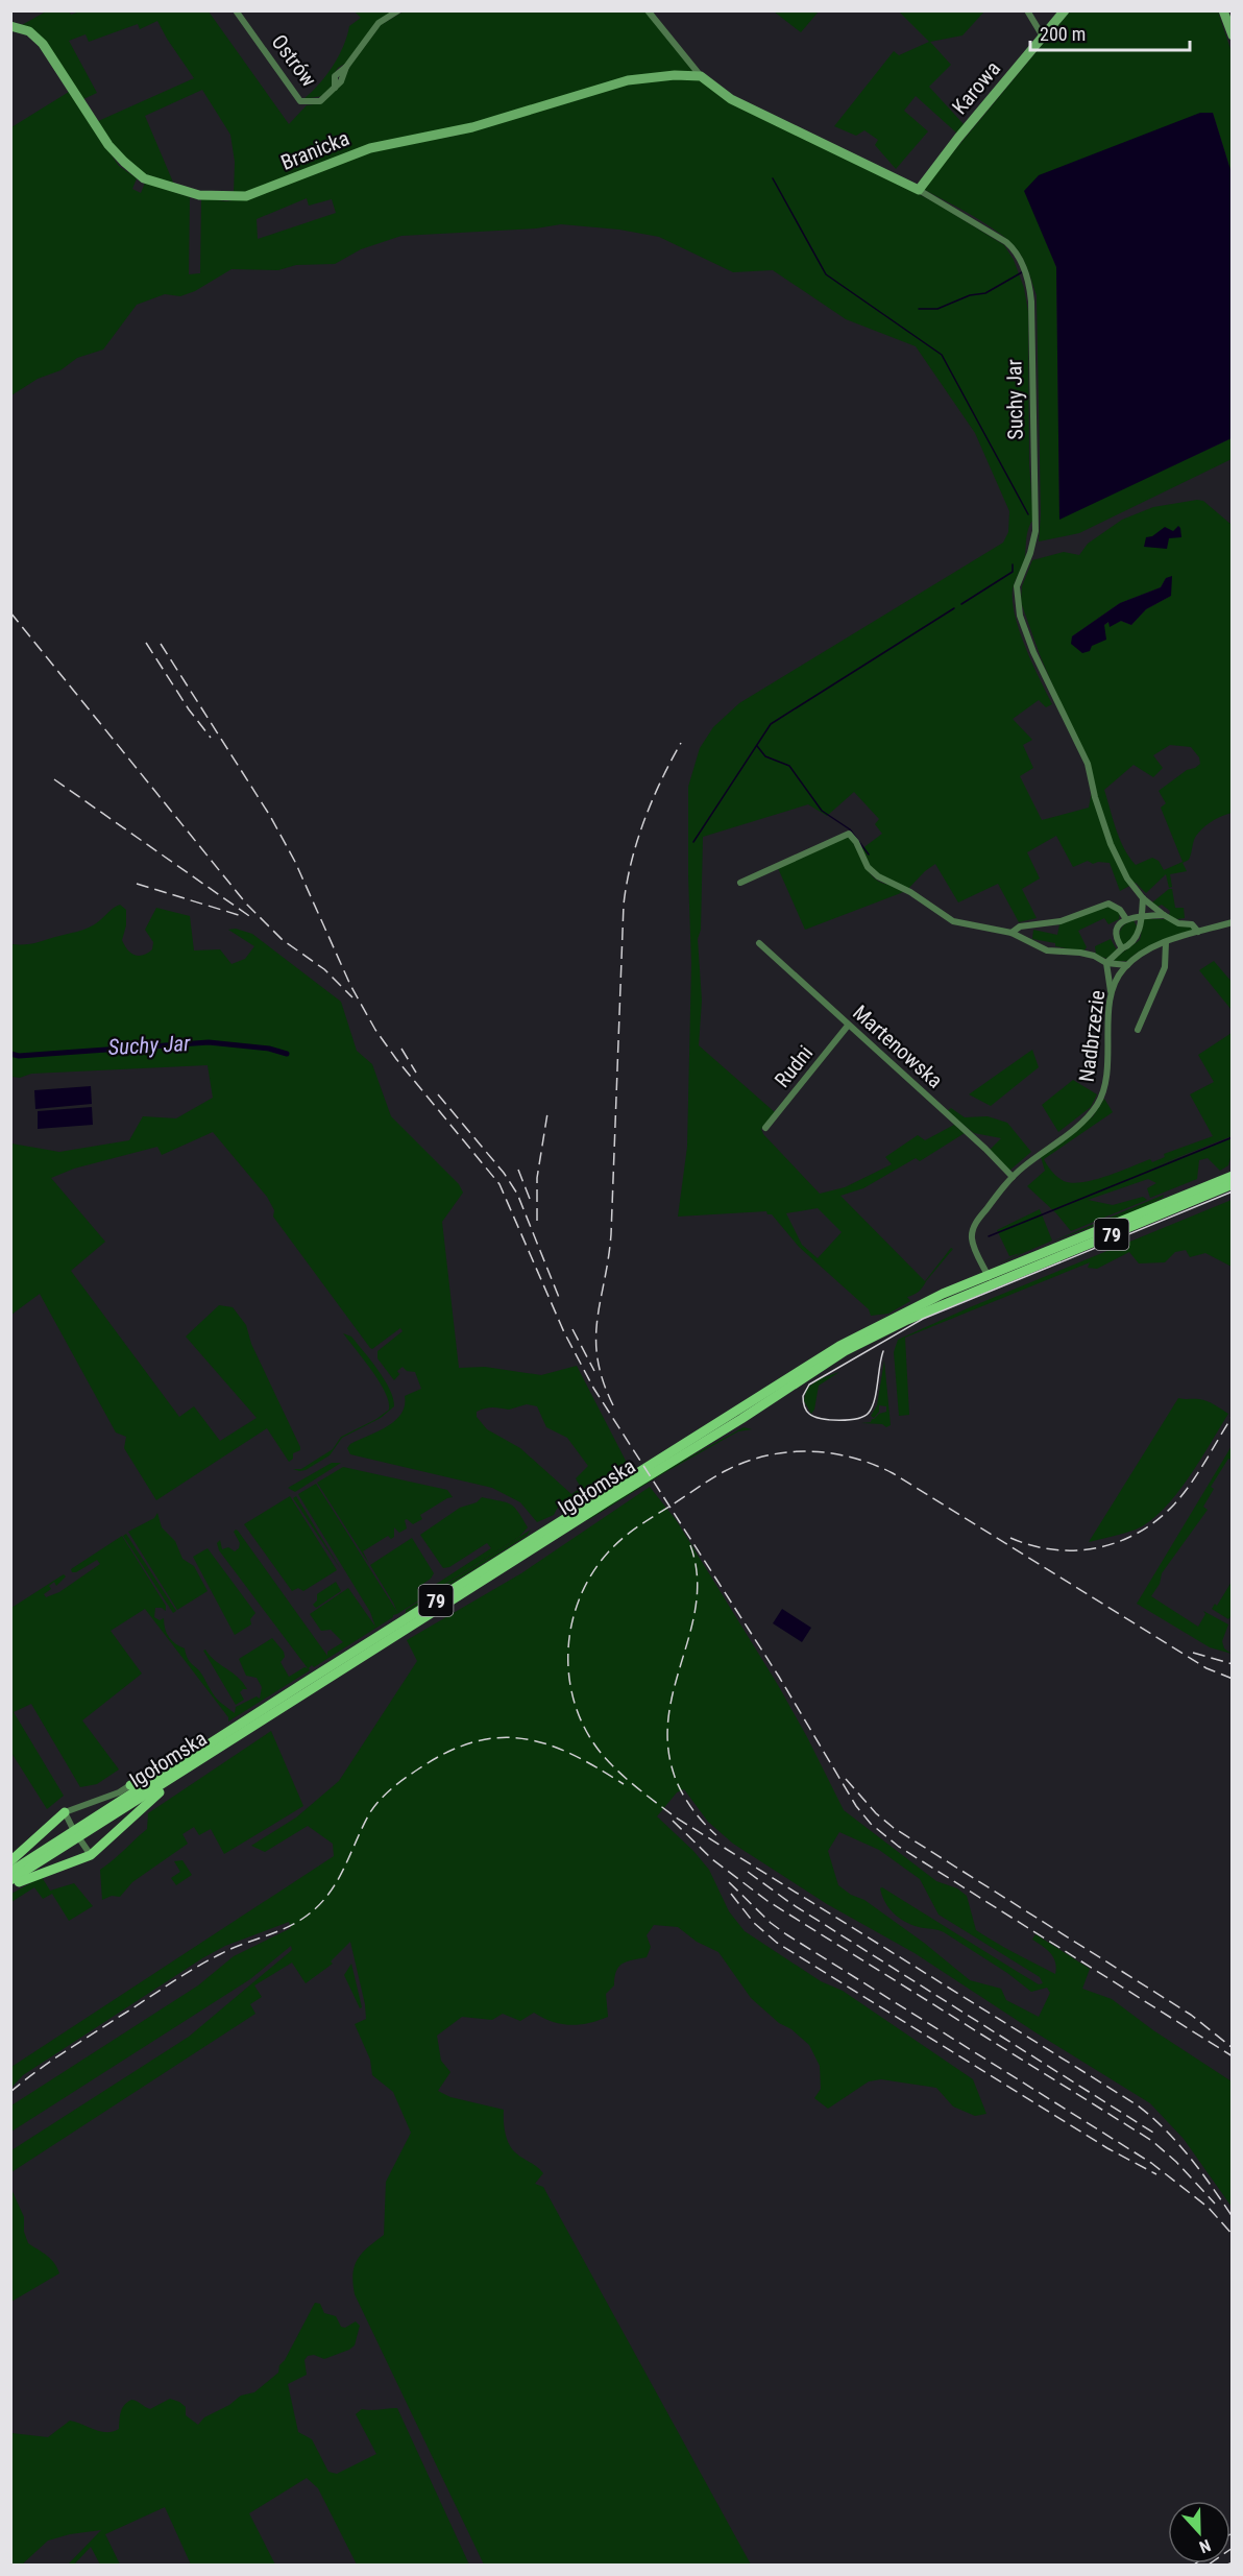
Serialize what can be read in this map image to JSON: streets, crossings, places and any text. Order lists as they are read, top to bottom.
{
  "streets": {
    "main road": ["79", "Igołomska"],
    "street": [
      "Ostrów",
      "Karowa",
      "Branicka",
      "Suchy Jar",
      "Nadbrzezie",
      "Martenowska",
      "Rudni"
    ]
  },
  "crossings": [
    ["Karowa", "Suchy Jar"],
    ["Branicka", "Suchy Jar"],
    ["Suchy Jar", "Nadbrzezie"],
    ["Nadbrzezie", "Martenowska"],
    ["Nadbrzezie", "Igołomska"],
    ["Martenowska", "Rudni"]
  ],
  "water": ["Suchy Jar"],
  "scale_bar": "200 m",
  "north": "bottom"
}
